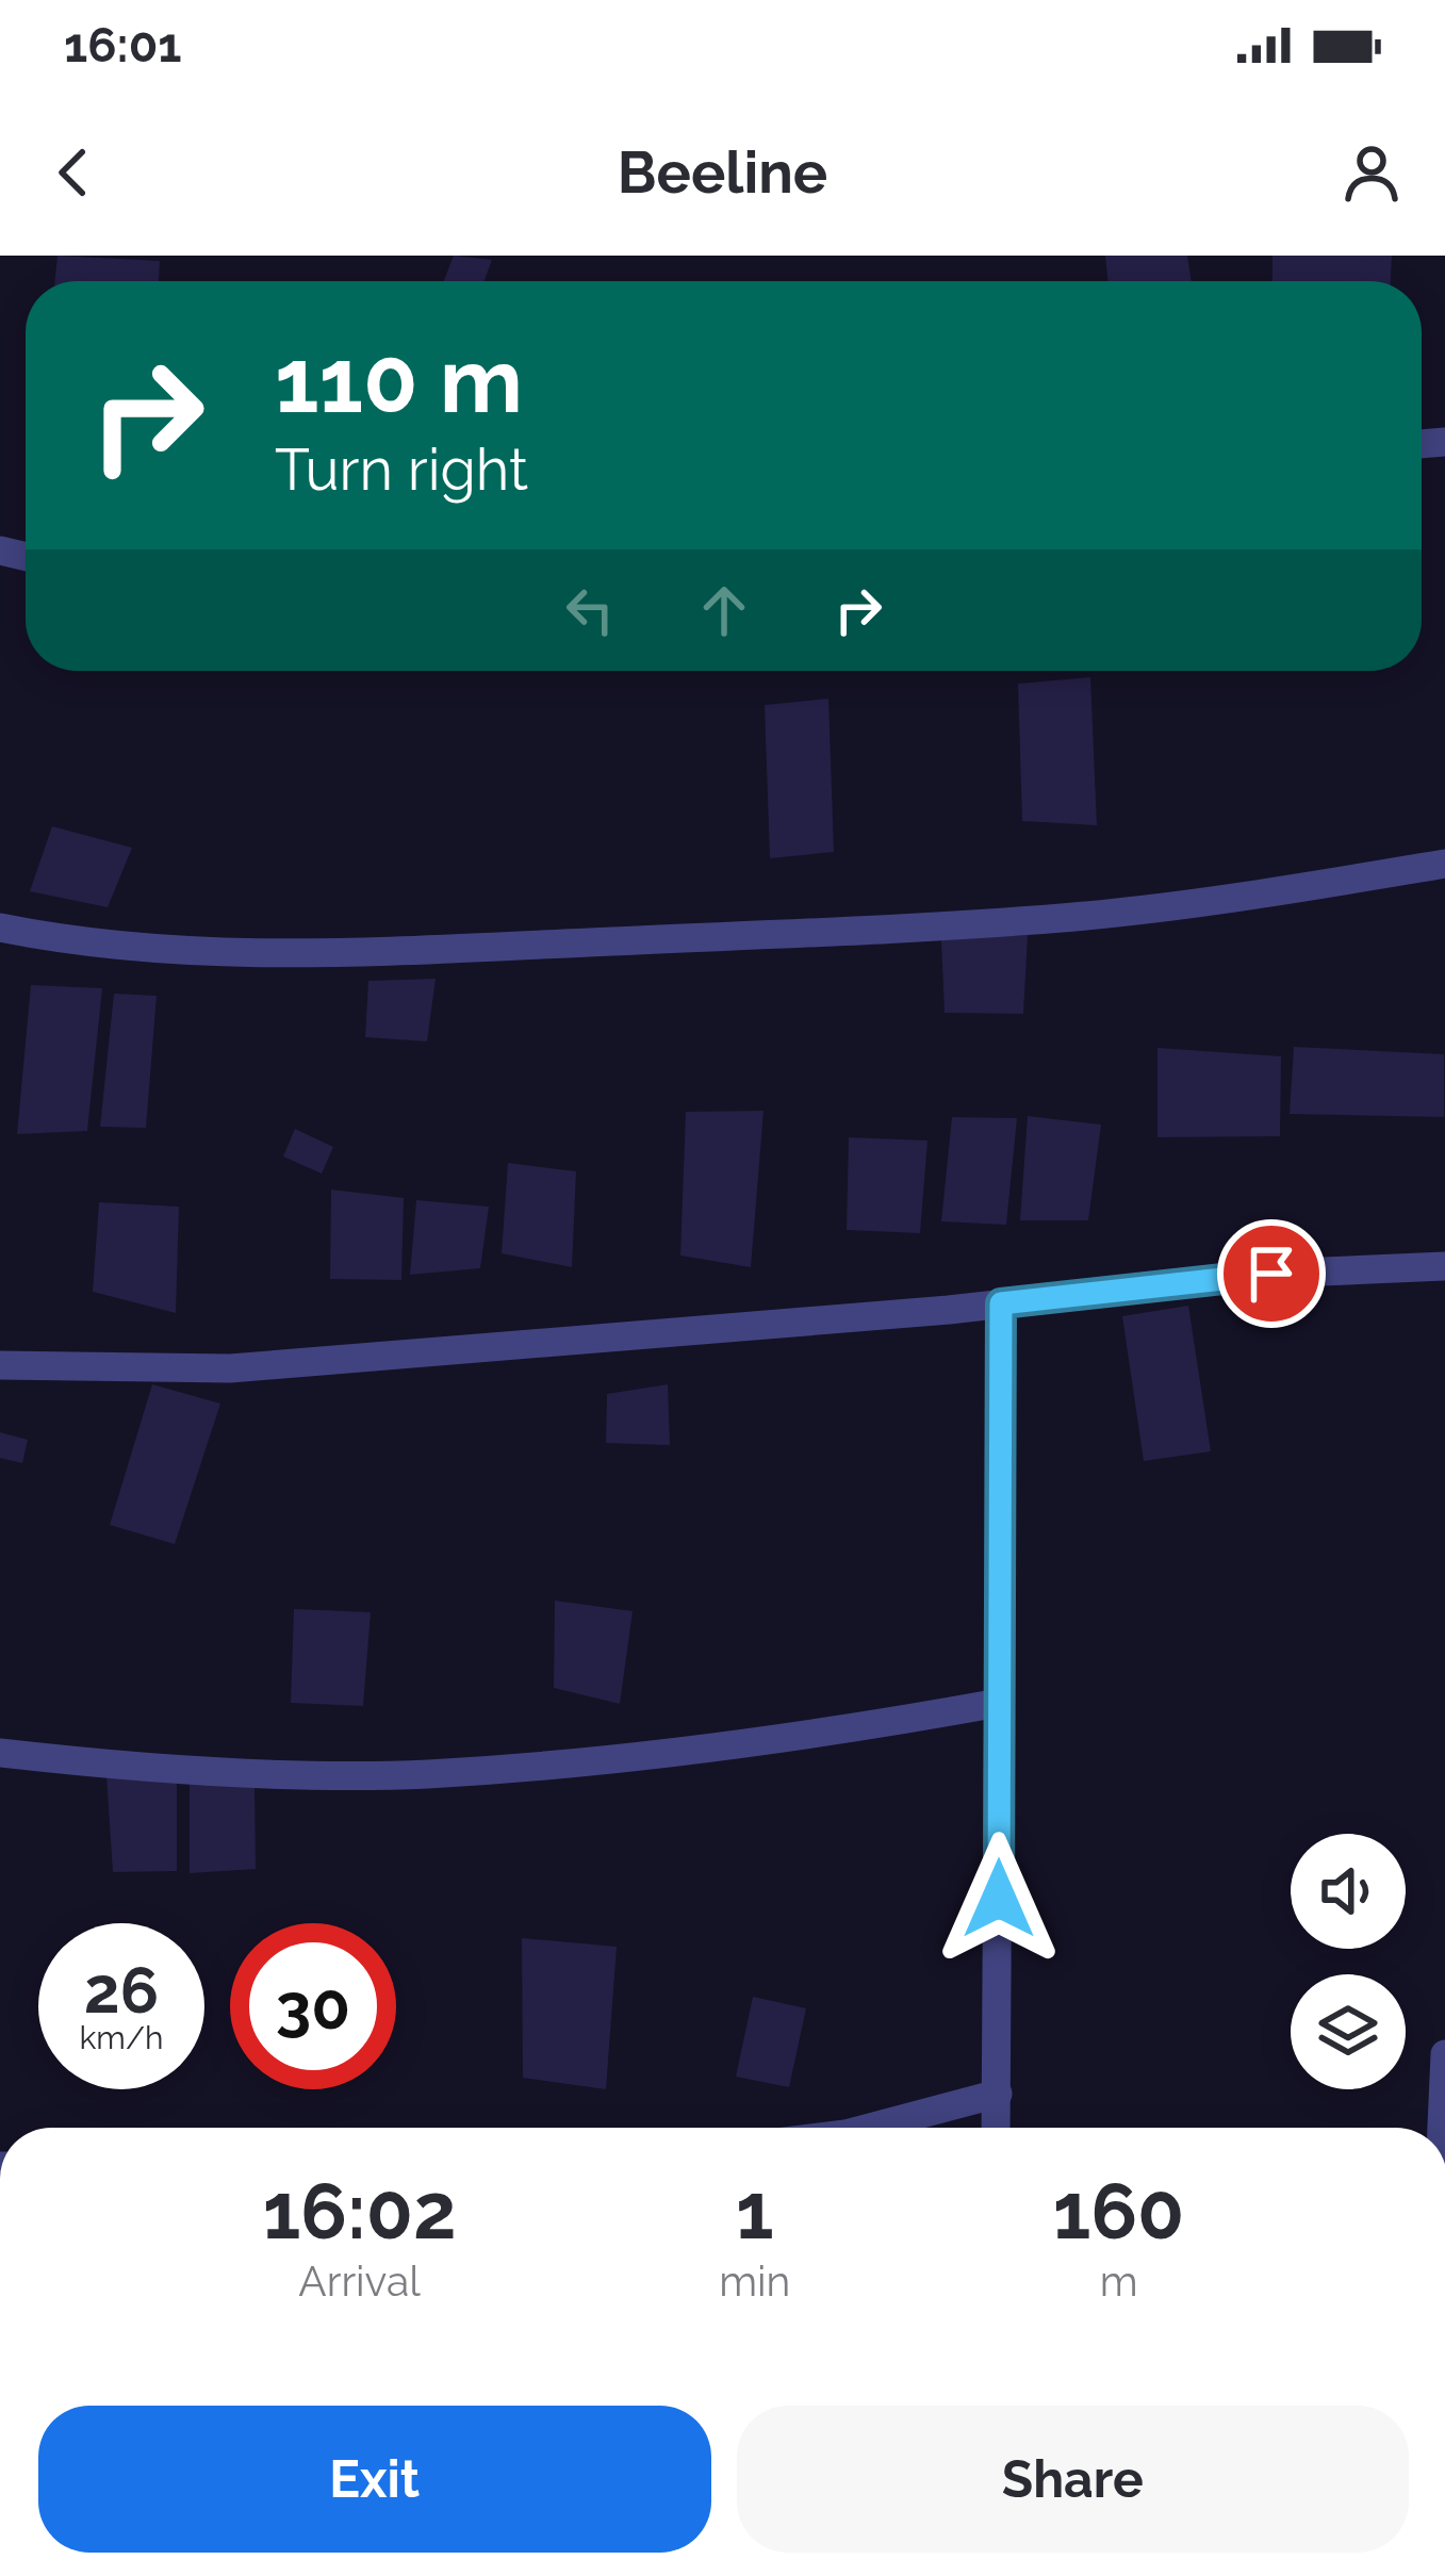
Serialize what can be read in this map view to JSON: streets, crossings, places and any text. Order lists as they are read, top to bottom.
{
  "page": {
    "status": "16:01",
    "header": "Beeline",
    "turn": ["110 m", "Turn right"],
    "speed": "26 km/h",
    "limit": "30",
    "eta": [
      "16:02",
      "Arrival",
      "1",
      "min",
      "160",
      "m"
    ],
    "buttons": ["Exit", "Share"]
  }
}
